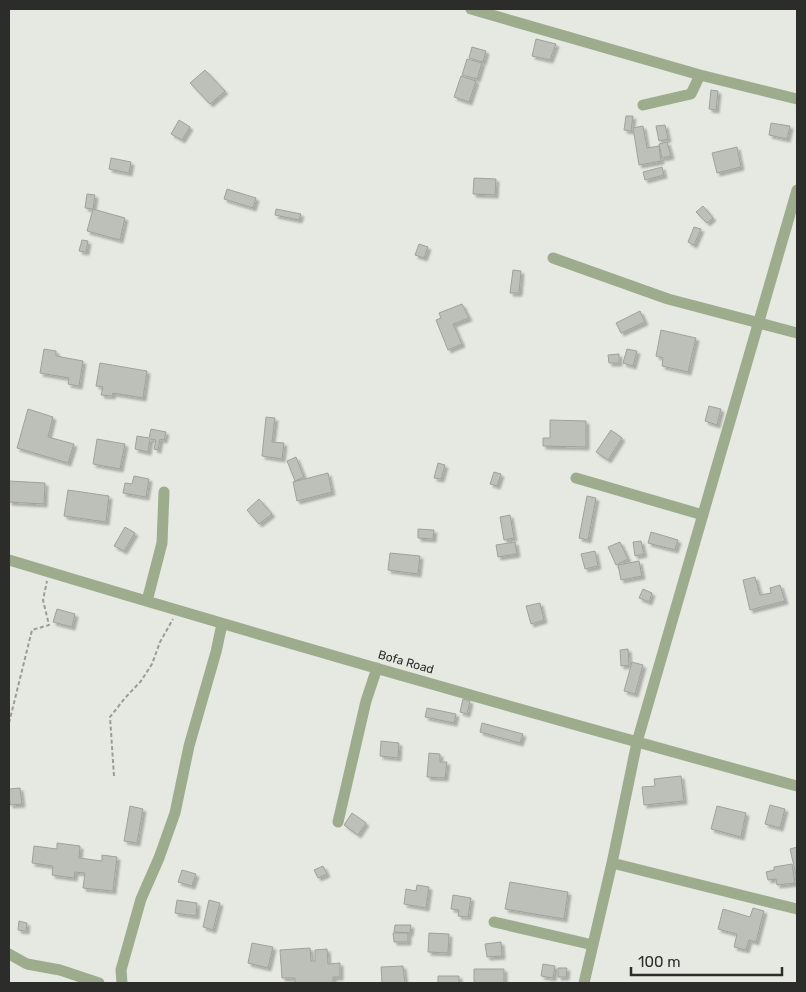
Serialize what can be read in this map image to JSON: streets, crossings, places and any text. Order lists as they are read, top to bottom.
{
  "streets": {
    "street": ["Bofa Road"]
  },
  "scale_bar": "100 m"
}
